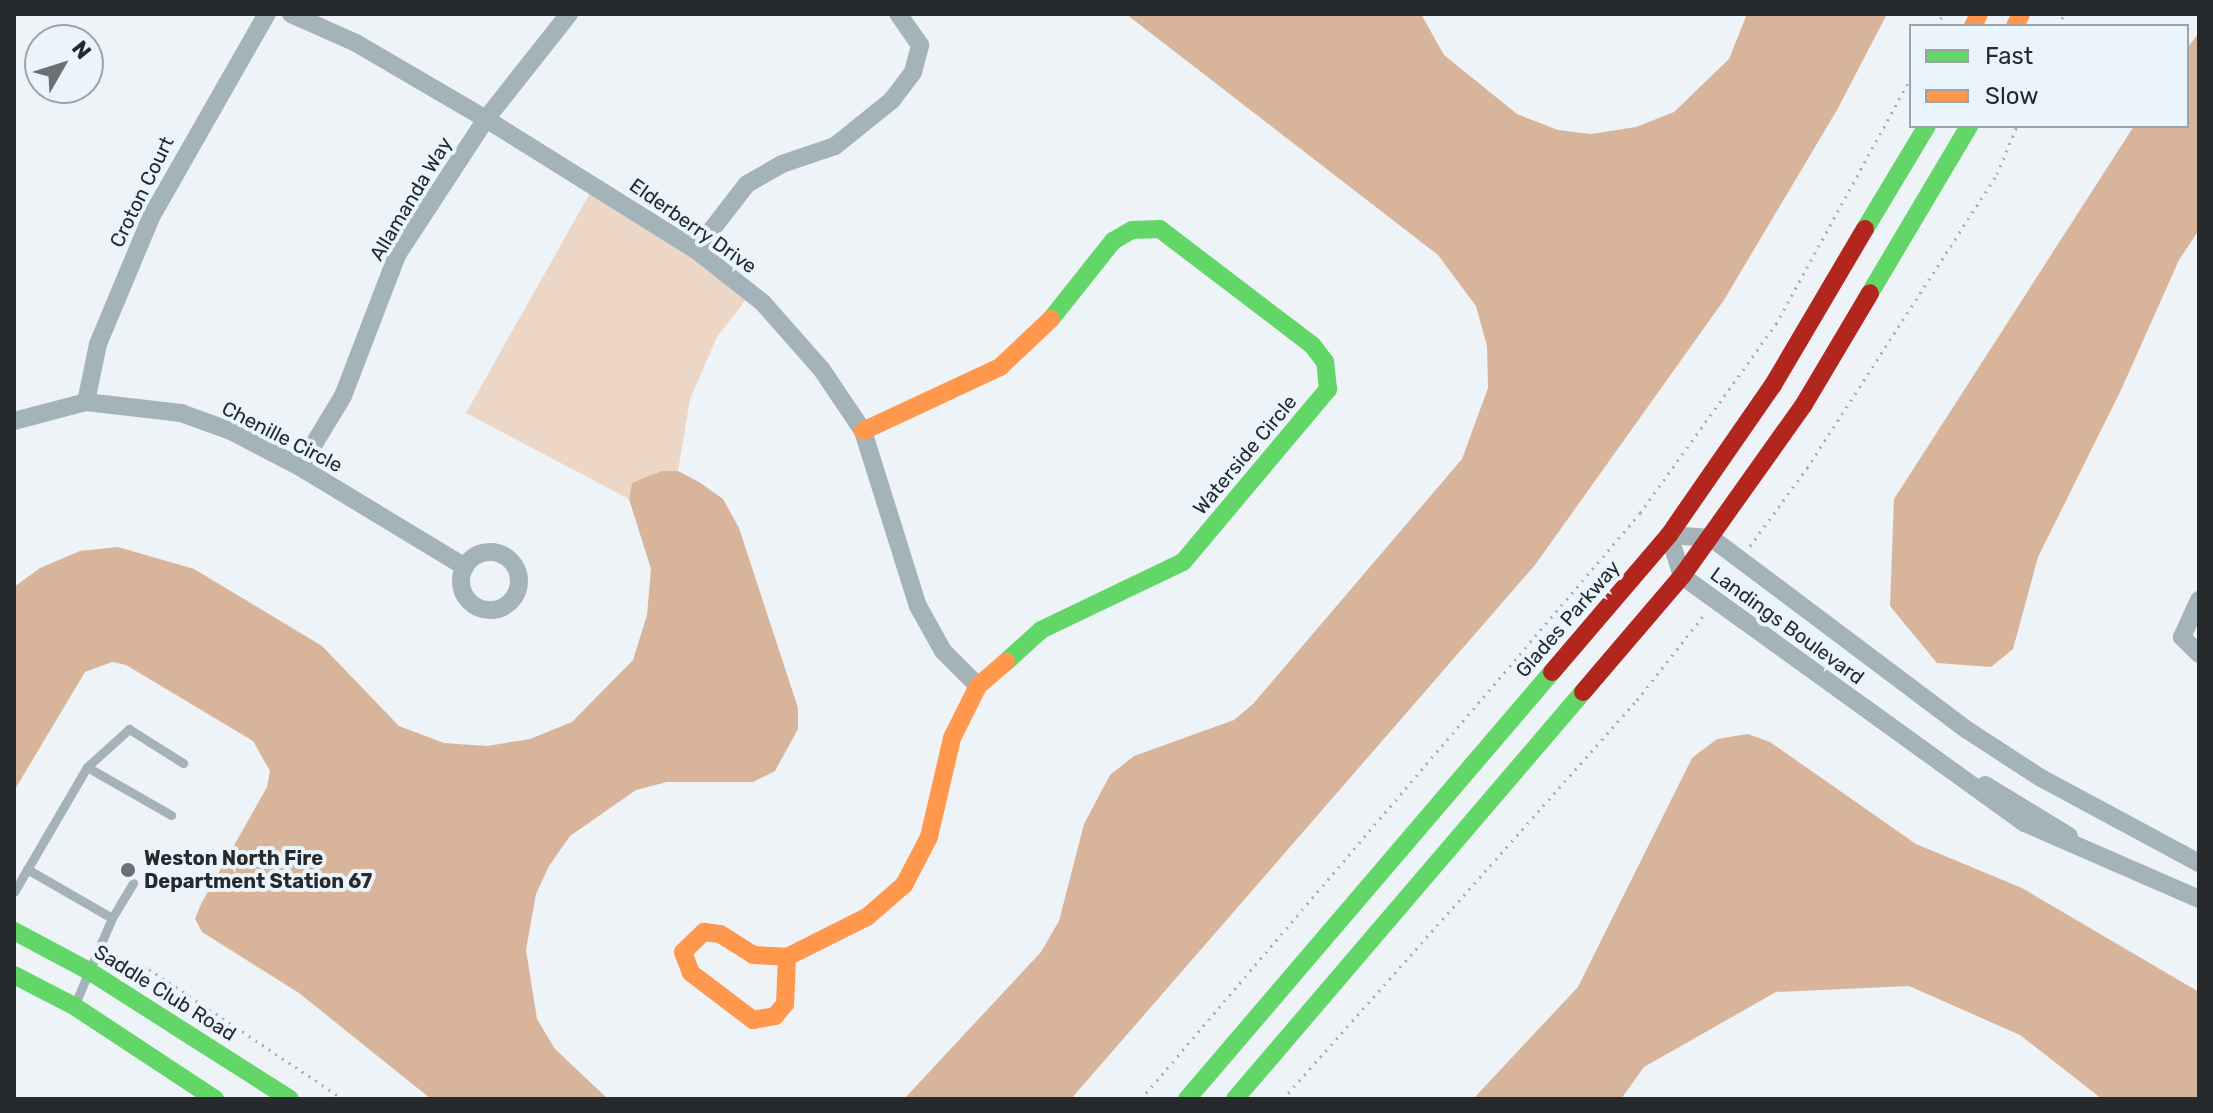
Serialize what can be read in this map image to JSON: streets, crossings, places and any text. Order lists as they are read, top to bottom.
{
  "streets": {
    "main road": ["Waterside Circle", "Glades Parkway", "Saddle Club Road"],
    "street": [
      "Croton Court",
      "Allamanda Way",
      "Elderberry Drive",
      "Chenille Circle",
      "Landings Boulevard"
    ]
  },
  "crossings": [
    ["Croton Court", "Chenille Circle"],
    ["Allamanda Way", "Elderberry Drive"],
    ["Allamanda Way", "Chenille Circle"],
    ["Elderberry Drive", "Waterside Circle"],
    ["Glades Parkway", "Landings Boulevard"]
  ],
  "places": ["Weston North Fire Department Station 67"],
  "legend": ["Fast", "Slow"],
  "north": "top right"
}
